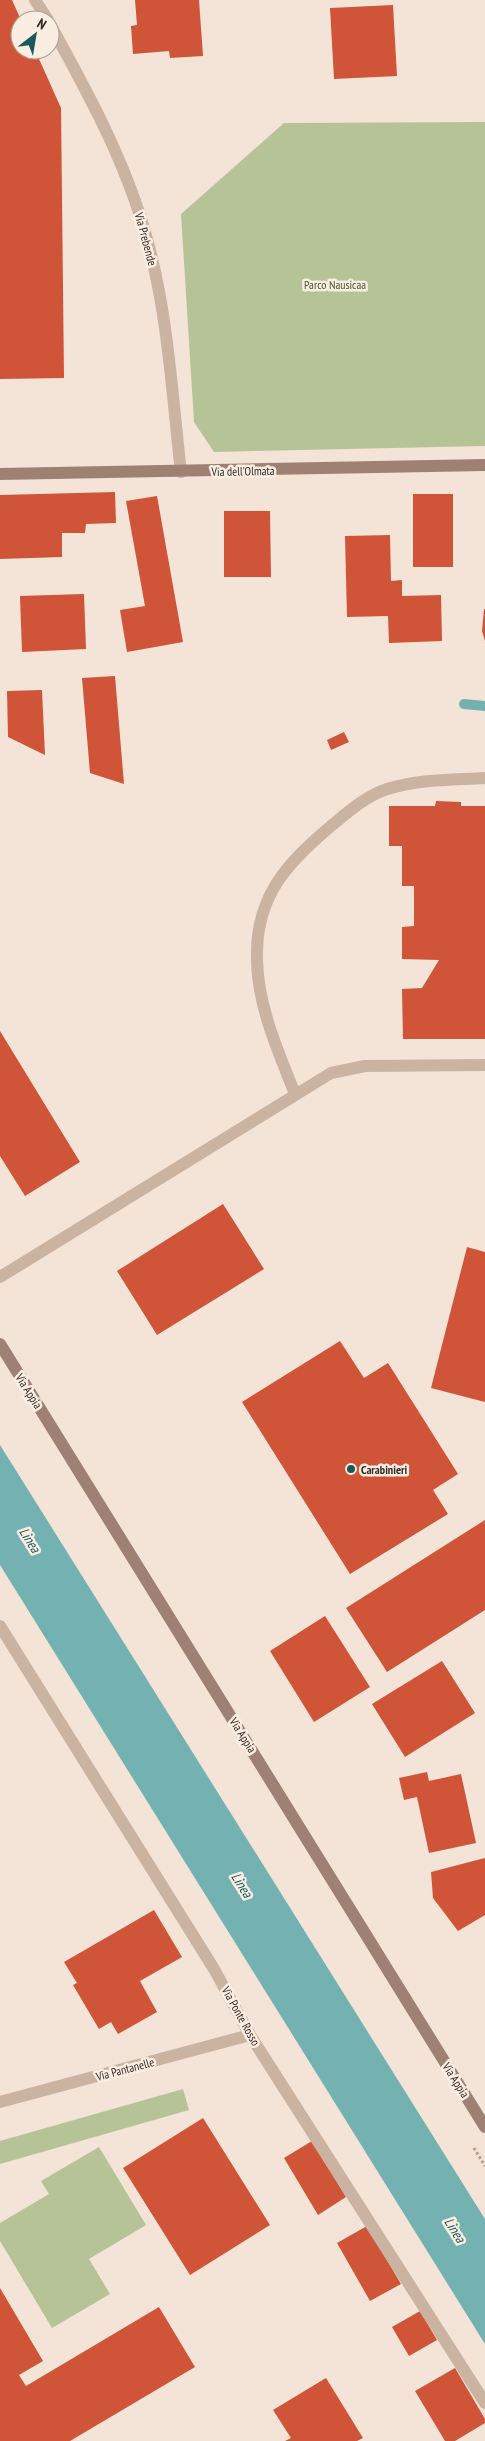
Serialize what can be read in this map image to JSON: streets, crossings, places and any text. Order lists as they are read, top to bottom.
{
  "streets": {
    "main road": ["Via dell'Olmata", "Via Appia"],
    "street": ["Via Prebende", "Via Ponte Rosso", "Via Pantanelle"]
  },
  "crossings": [
    ["Via Prebende", "Via dell'Olmata"],
    ["Via Ponte Rosso", "Via Pantanelle"]
  ],
  "water": ["Linea"],
  "parks": ["Parco Nausicaa"],
  "places": ["Carabinieri"],
  "north": "top right"
}
